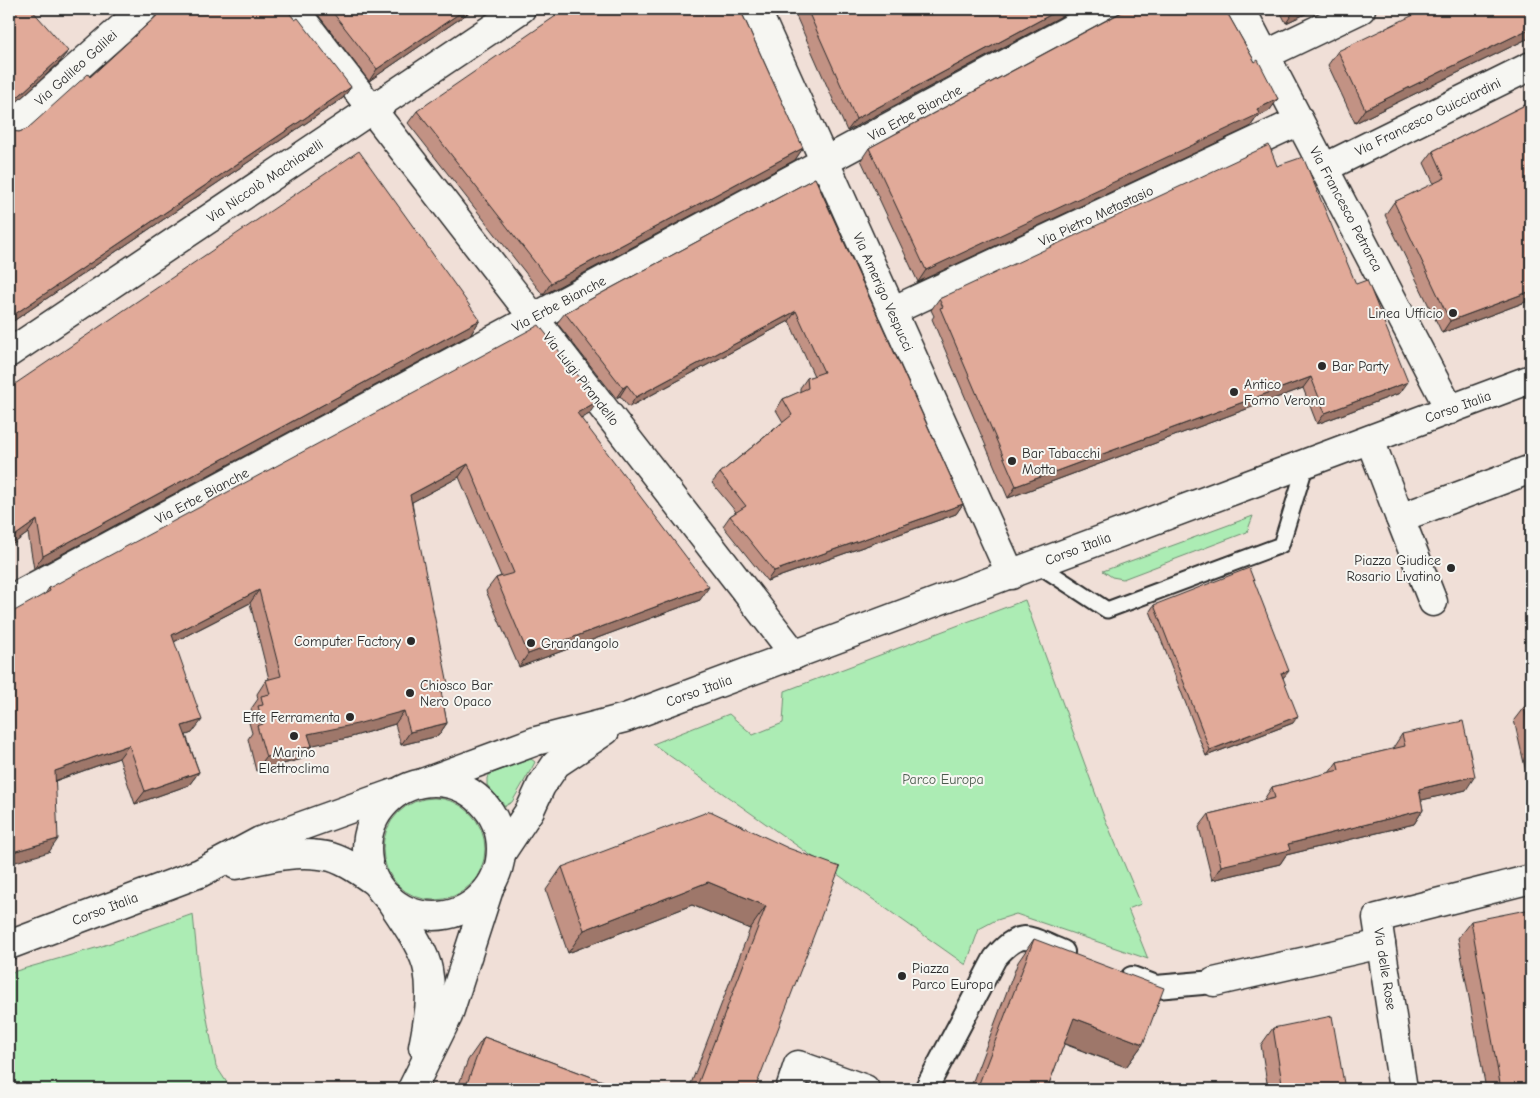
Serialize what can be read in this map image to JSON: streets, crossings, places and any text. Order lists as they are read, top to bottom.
{
  "streets": {
    "street": [
      "Via Galileo Galilei",
      "Via Erbe Bianche",
      "Via Francesco Guicciardini",
      "Via Niccolò Machiavelli",
      "Via Francesco Petrarca",
      "Via Pietro Metastasio",
      "Via Amerigo Vespucci",
      "Via Luigi Pirandello",
      "Corso Italia",
      "Via delle Rose"
    ]
  },
  "crossings": [
    ["Via Erbe Bianche", "Via Amerigo Vespucci"],
    ["Via Erbe Bianche", "Via Luigi Pirandello"],
    ["Via Francesco Guicciardini", "Via Francesco Petrarca"],
    ["Via Niccolò Machiavelli", "Via Luigi Pirandello"],
    ["Via Francesco Petrarca", "Via Pietro Metastasio"],
    ["Via Francesco Petrarca", "Corso Italia"],
    ["Via Pietro Metastasio", "Via Amerigo Vespucci"],
    ["Via Amerigo Vespucci", "Corso Italia"],
    ["Via Luigi Pirandello", "Corso Italia"]
  ],
  "parks": ["Parco Europa"],
  "places": [
    "Linea Ufficio",
    "Bar Party",
    "Antico Forno Verona",
    "Bar Tabacchi Motta",
    "Piazza Giudice Rosario Livatino",
    "Computer Factory",
    "Grandangolo",
    "Chiosco Bar Nero Opaco",
    "Effe Ferramenta",
    "Marino Elettroclima",
    "Piazza Parco Europa"
  ]
}
